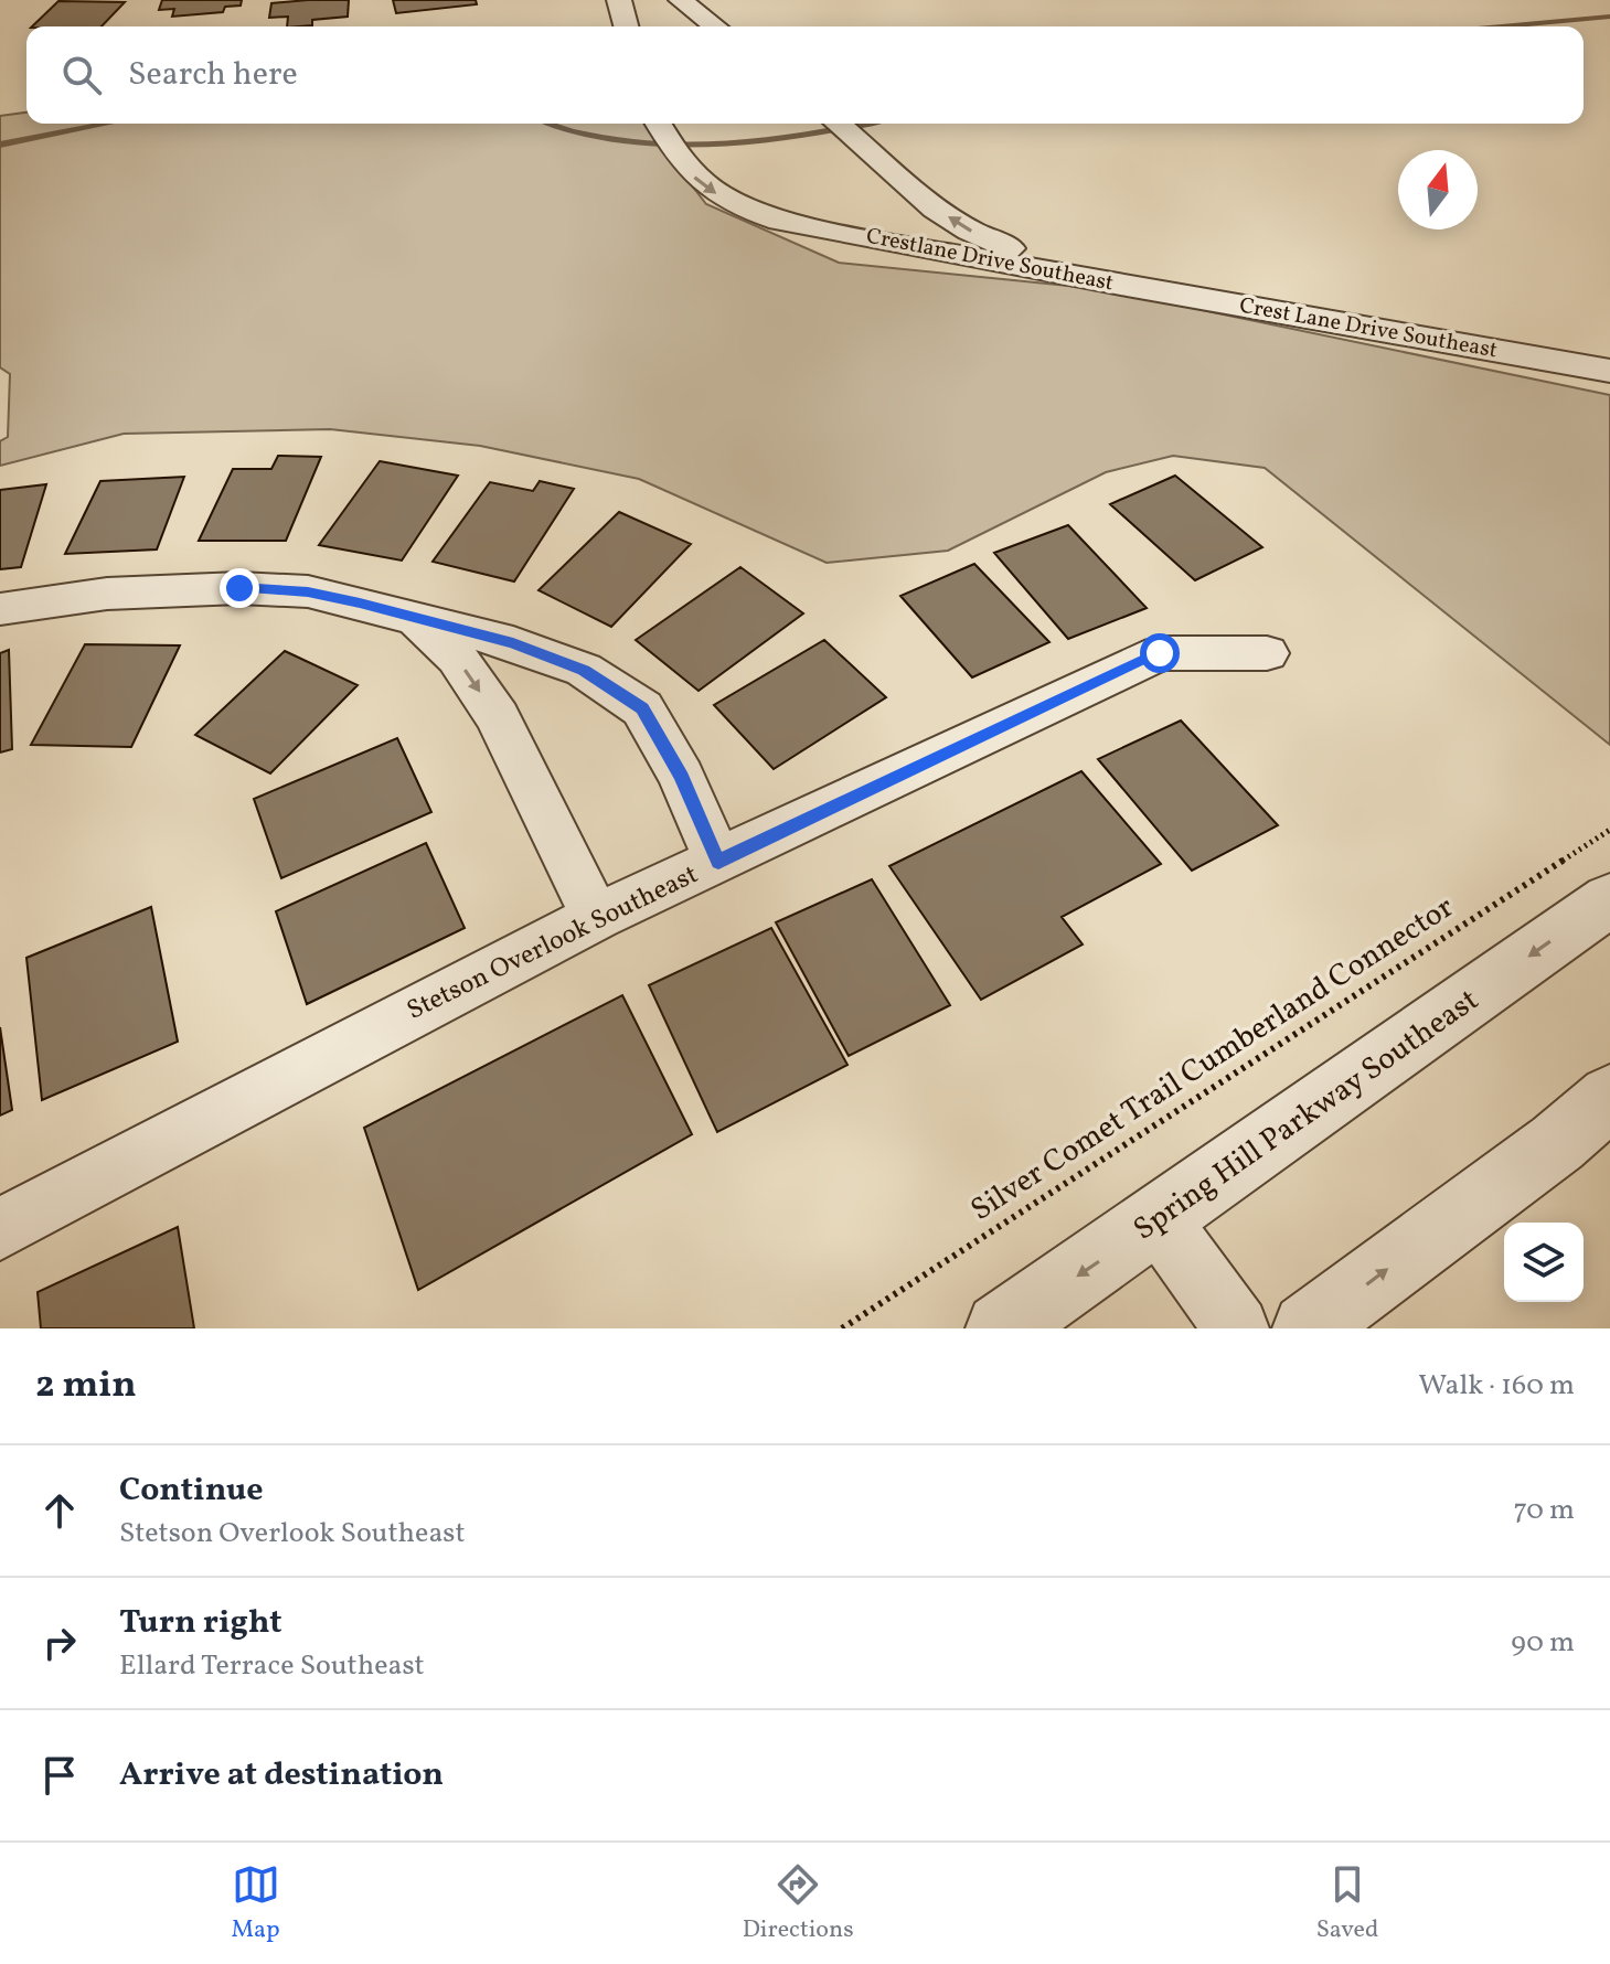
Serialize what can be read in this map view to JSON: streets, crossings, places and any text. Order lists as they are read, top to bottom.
{
  "streets": {
    "street": [
      "Crestlane Drive Southeast",
      "Crest Lane Drive Southeast",
      "Stetson Overlook Southeast",
      "Spring Hill Parkway Southeast"
    ],
    "path": ["Silver Comet Trail Cumberland Connector"]
  },
  "crossings": [
    ["Crestlane Drive Southeast", "Crest Lane Drive Southeast"]
  ],
  "north": "top",
  "page": {
    "search": "Search here",
    "heading": ["2 min", "Walk · 160 m"],
    "list": [
      ["Continue", "Stetson Overlook Southeast", "70 m"],
      ["Turn right", "Ellard Terrace Southeast", "90 m"],
      "Arrive at destination"
    ],
    "nav": ["Map", "Directions", "Saved"]
  }
}
